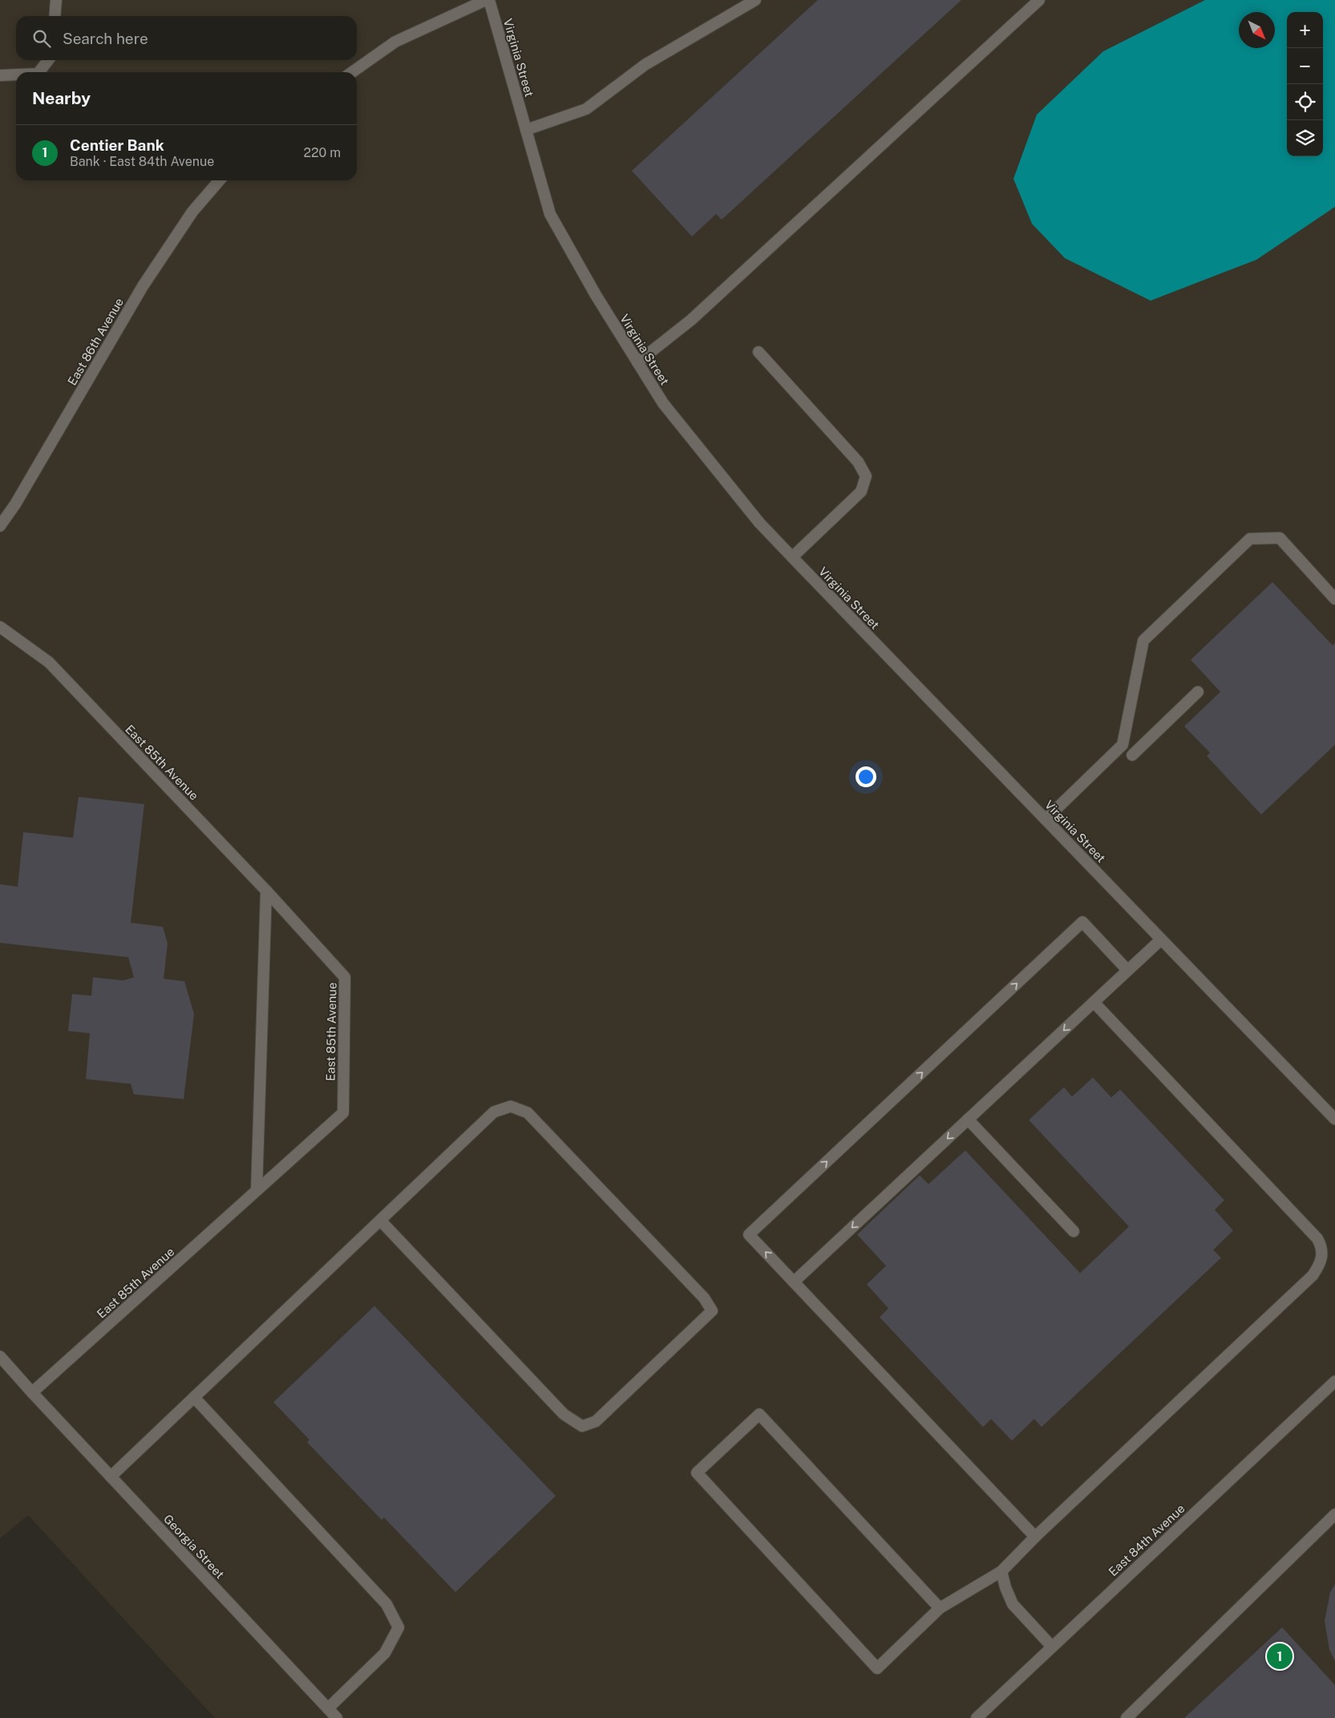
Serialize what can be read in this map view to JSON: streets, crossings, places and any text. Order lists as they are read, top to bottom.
{
  "streets": {
    "street": [
      "Virginia Street",
      "East 86th Avenue",
      "East 85th Avenue",
      "East 84th Avenue",
      "Georgia Street"
    ]
  },
  "crossings": [
    ["East 85th Avenue", "Georgia Street"]
  ],
  "north": "bottom right",
  "page": {
    "map_buttons": ["+", "−"],
    "search": "Search here",
    "heading": "Nearby",
    "list": [
      {
        "mark": "1",
        "name": "Centier Bank",
        "note": "Bank · East 84th Avenue",
        "value": "220 m"
      }
    ],
    "pins": "1"
  }
}
